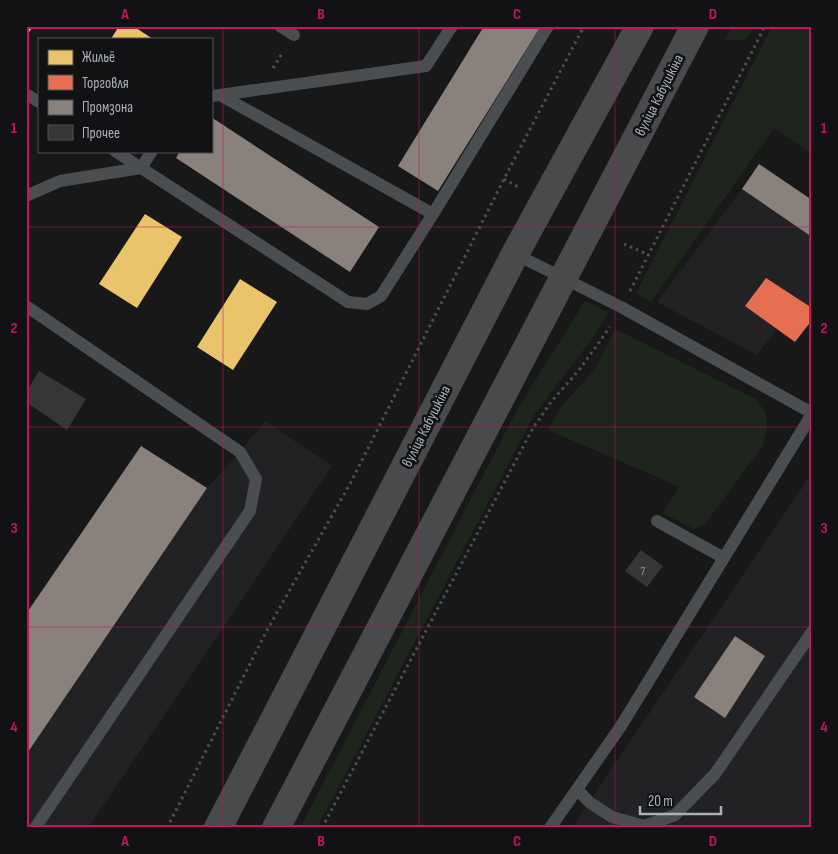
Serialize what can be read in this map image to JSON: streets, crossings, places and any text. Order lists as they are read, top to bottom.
{
  "streets": {
    "main road": ["вуліца Кабушкіна"]
  },
  "house_numbers": ["7"],
  "legend": [
    "Жильё",
    "Торговля",
    "Промзона",
    "Прочее"
  ],
  "scale_bar": "20 m",
  "grid": {
    "columns": [
      "A",
      "B",
      "C",
      "D"
    ],
    "rows": [
      "1",
      "2",
      "3",
      "4"
    ]
  }
}
